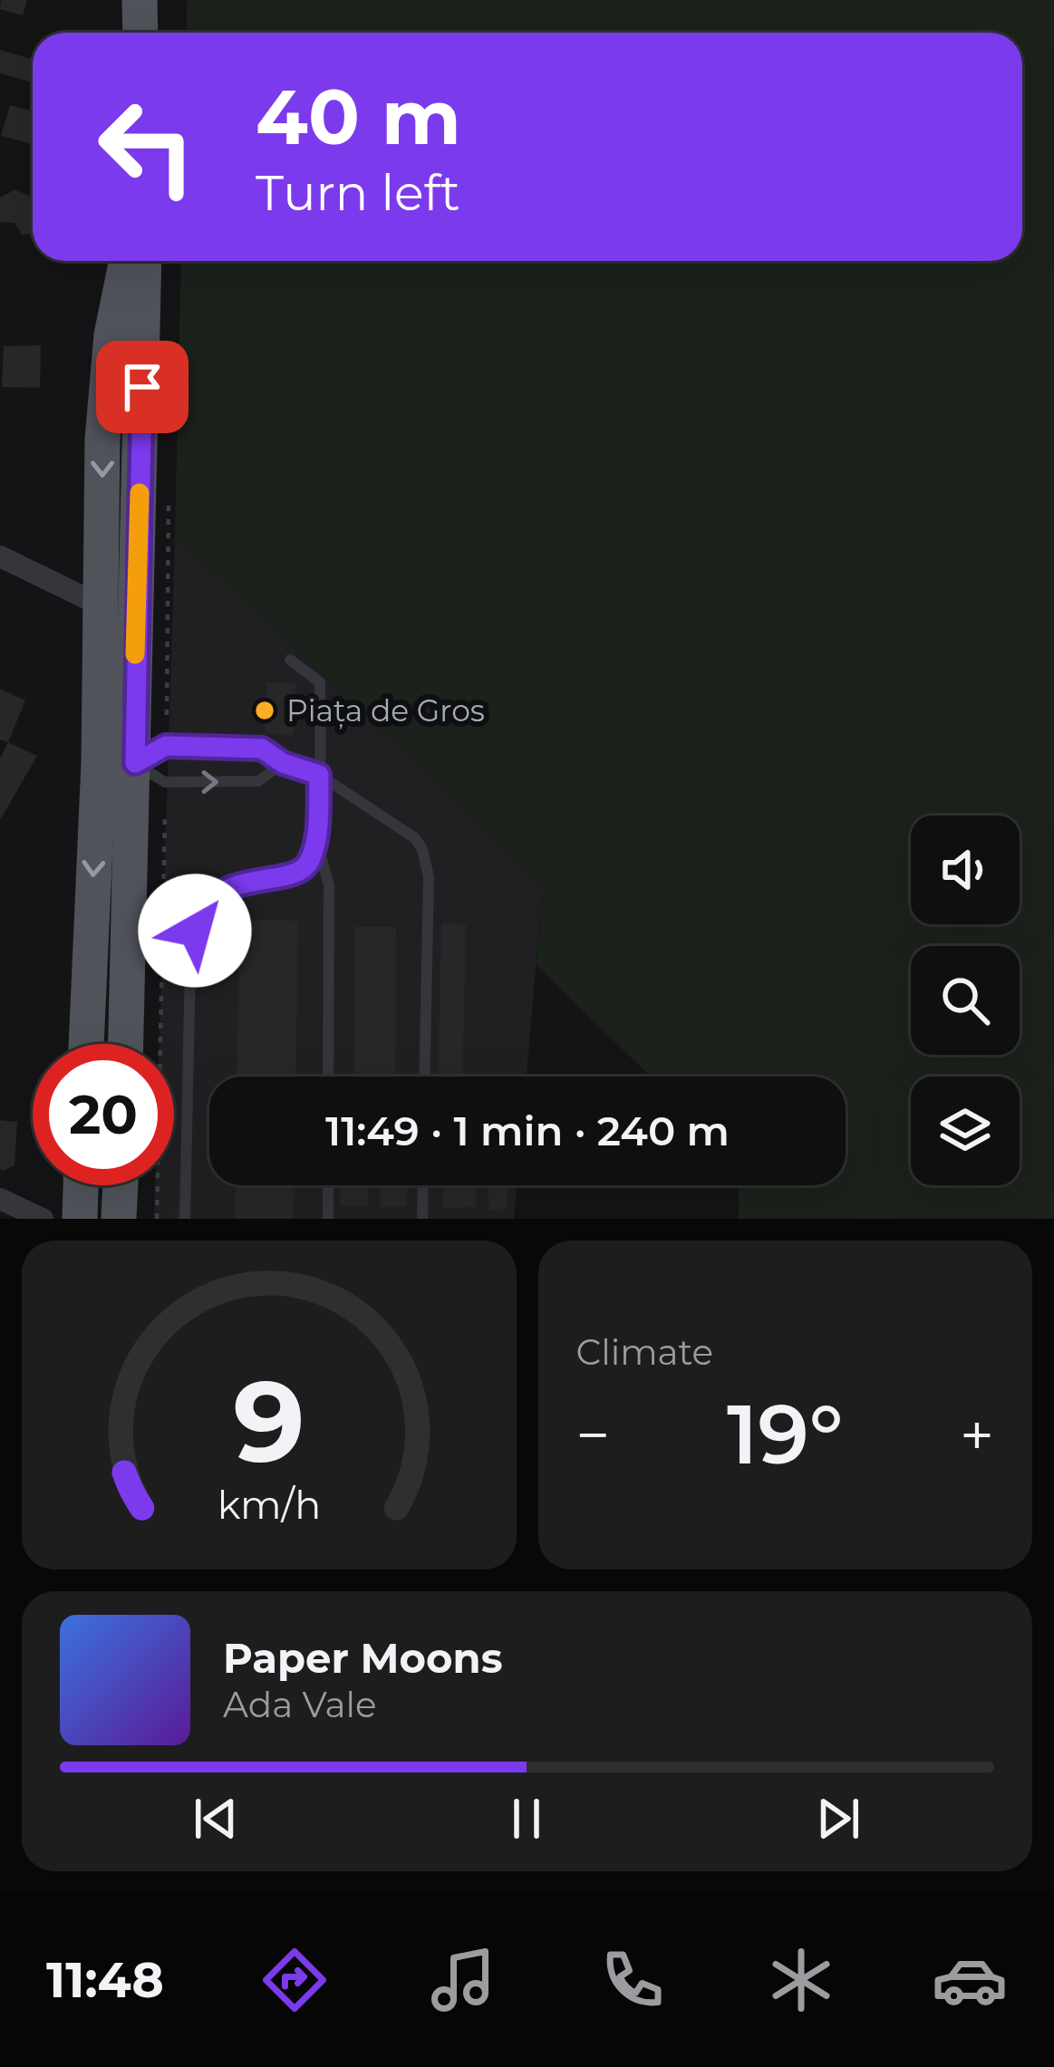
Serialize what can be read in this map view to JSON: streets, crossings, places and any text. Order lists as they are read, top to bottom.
{
  "places": ["Piața de Gros"],
  "page": {
    "turn": ["40 m", "Turn left"],
    "limit": "20",
    "trip": "11:49 · 1 min · 240 m",
    "tile": "Climate",
    "heat": ["−", "19°", "+"],
    "song": ["Paper Moons", "Ada Vale"],
    "tabs": "11:48",
    "gauge": ["9", "km/h"]
  }
}
